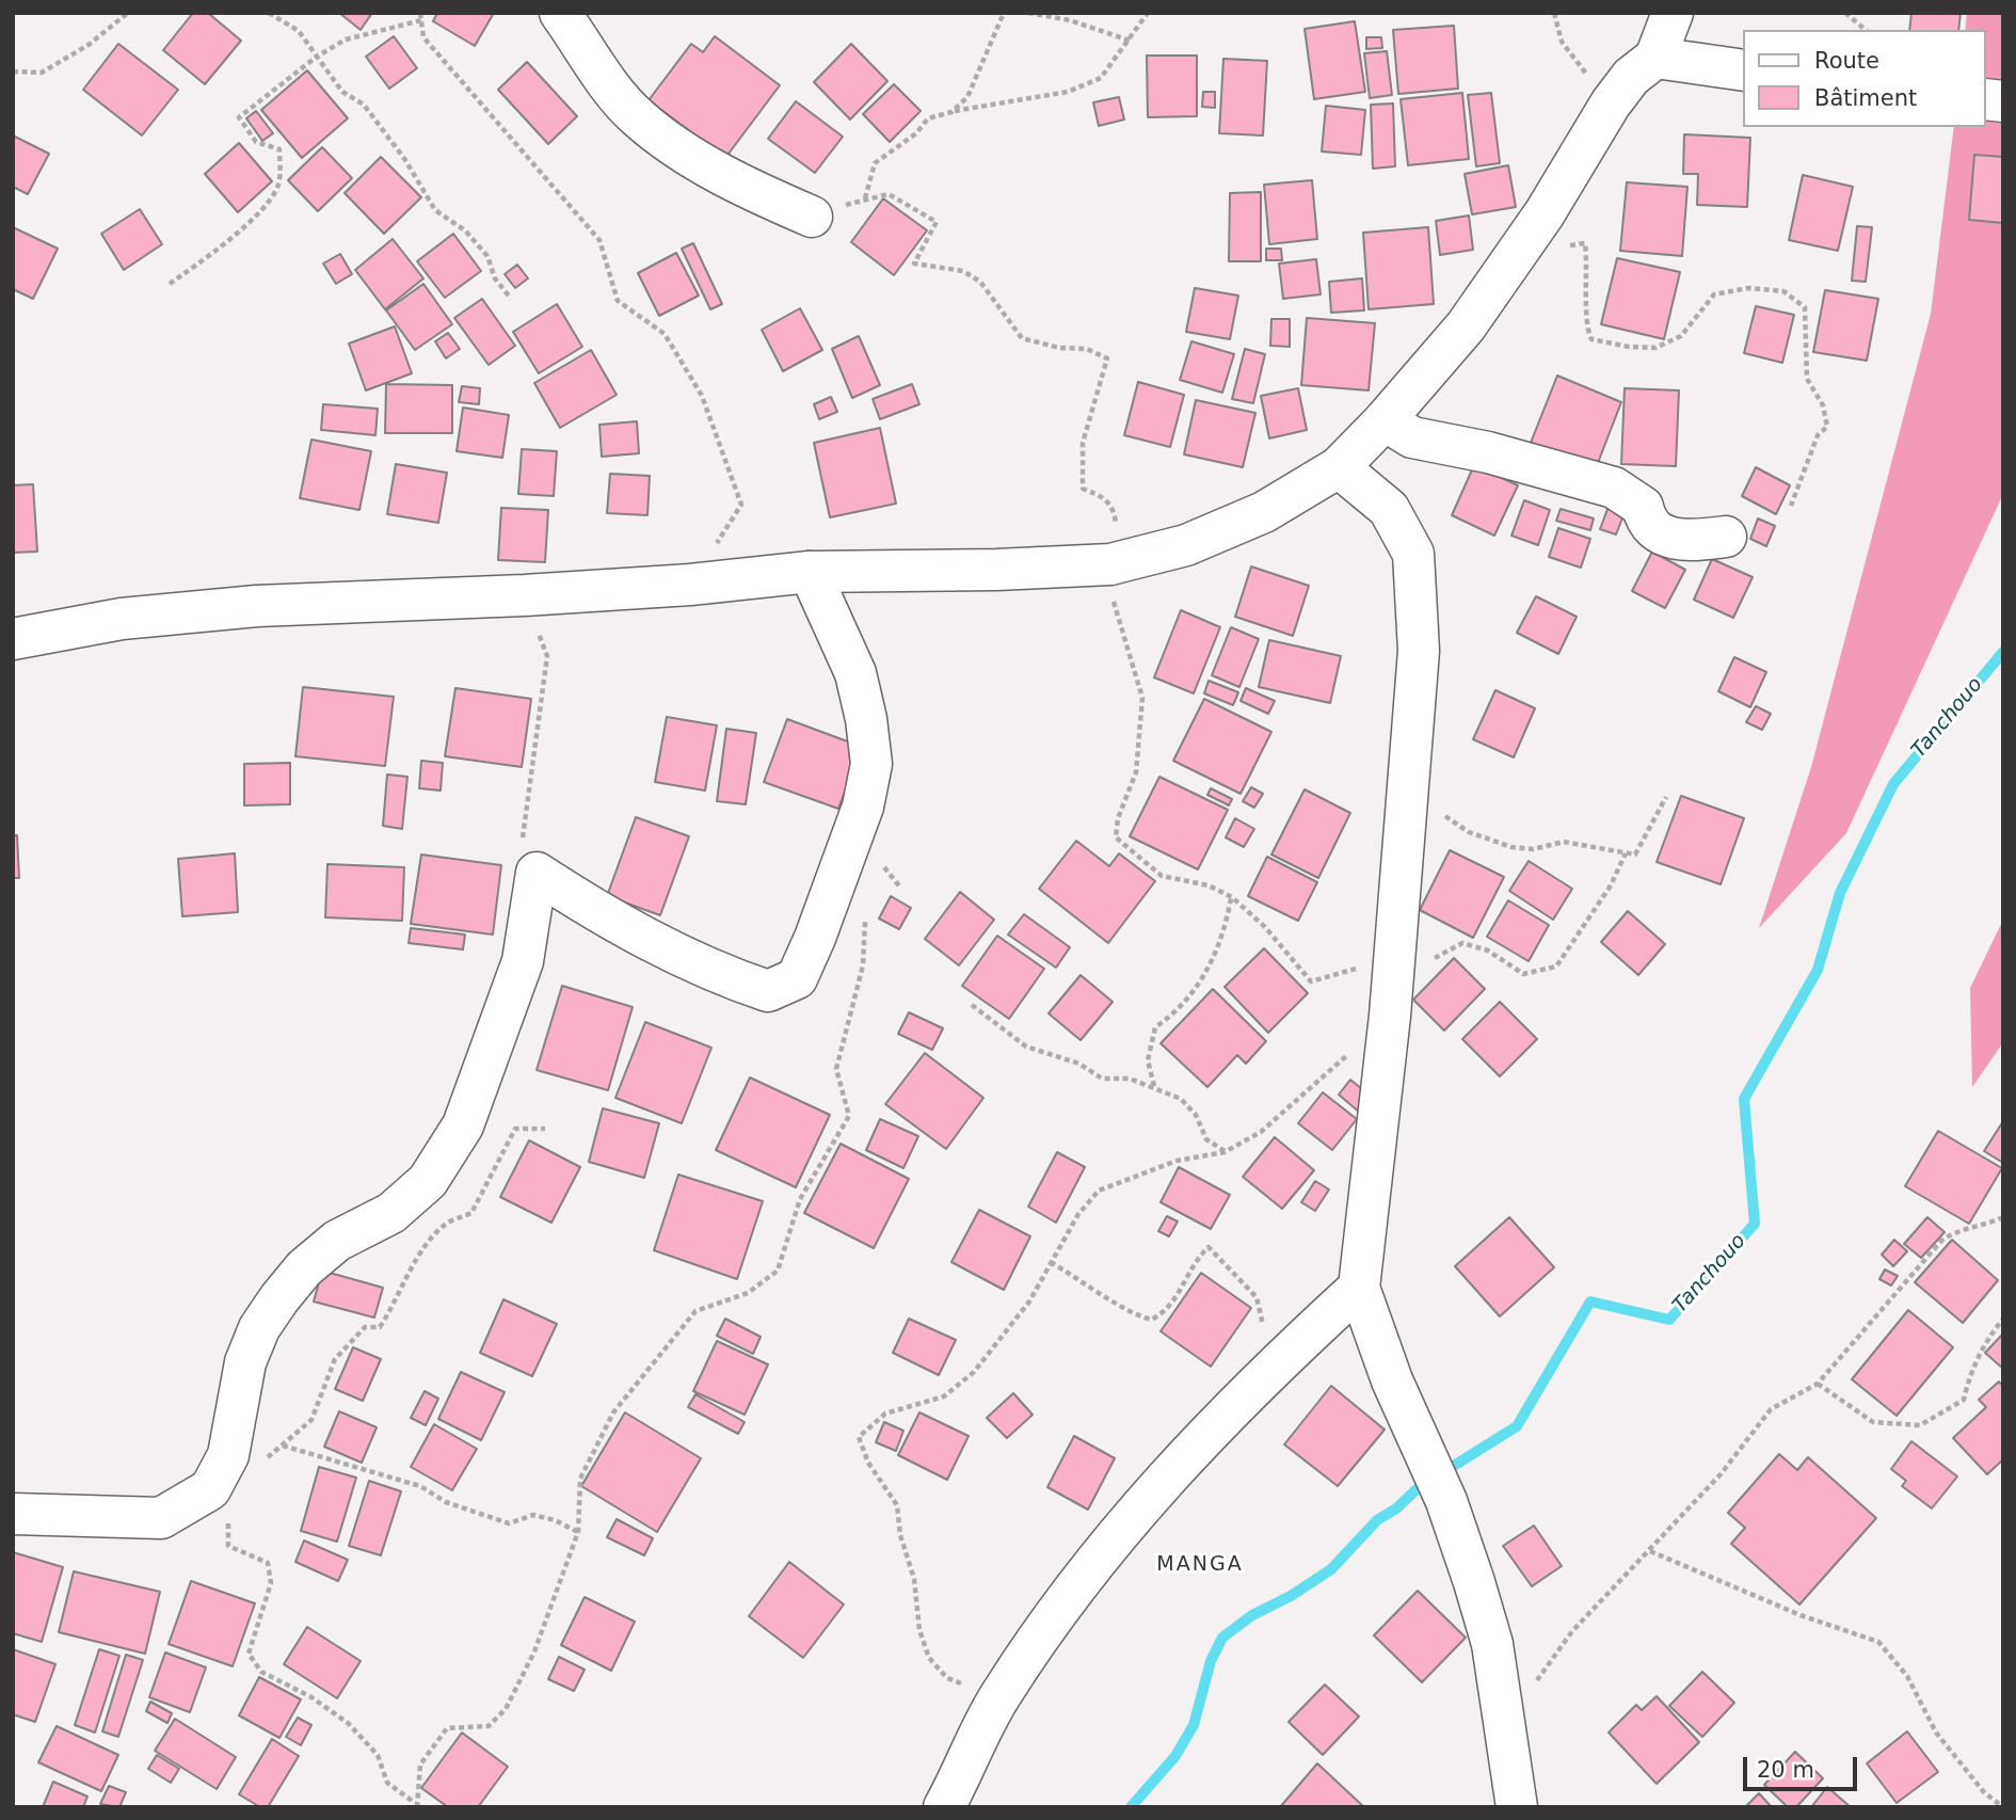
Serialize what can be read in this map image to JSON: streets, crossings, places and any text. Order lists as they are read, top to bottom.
{
  "districts": ["MANGA"],
  "water": ["Tanchouo"],
  "legend": ["Route", "Bâtiment"],
  "scale_bar": "20 m"
}
